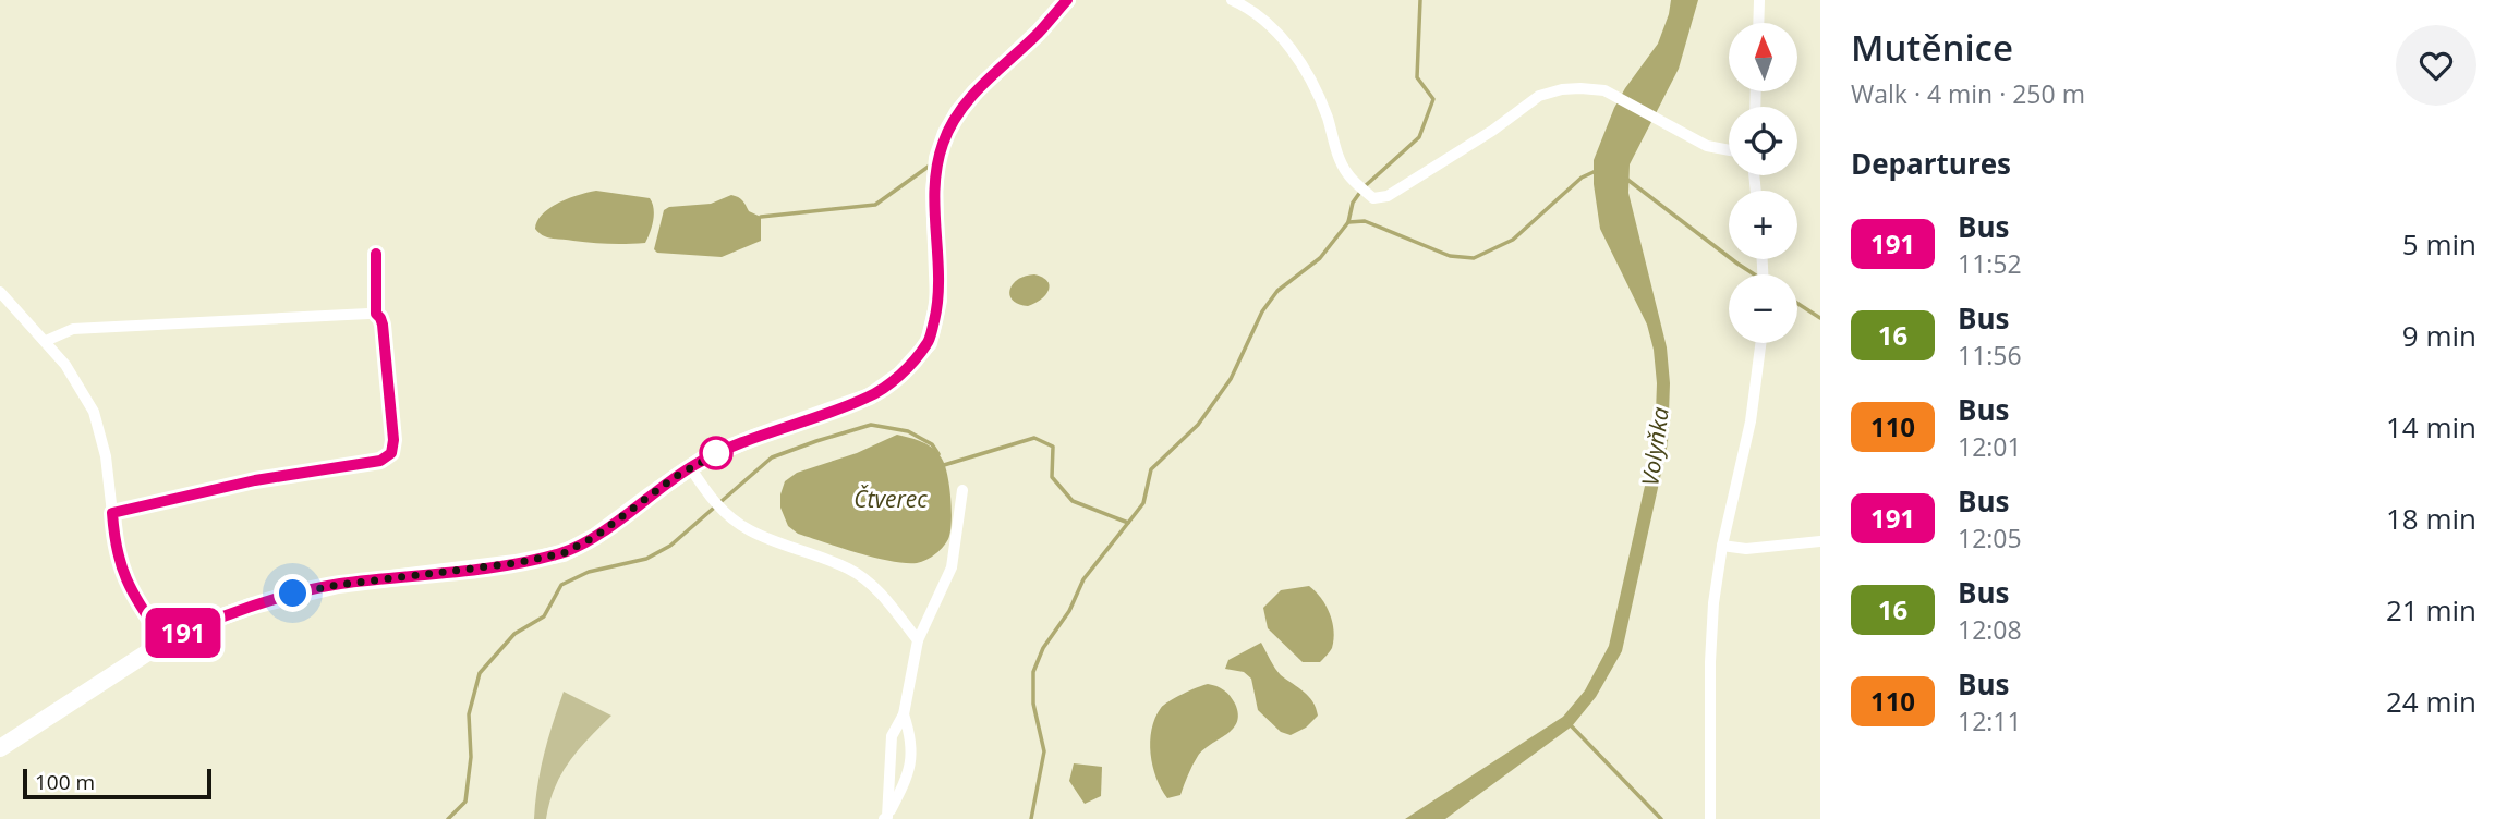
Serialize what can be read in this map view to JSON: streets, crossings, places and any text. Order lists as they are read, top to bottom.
{
  "water": ["Volyňka", "Čtverec"],
  "lines": ["bus line 191"],
  "scale_bar": "100 m",
  "north": "top",
  "page": {
    "on_map": "191",
    "heading": [
      ["Mutěnice", "Walk · 4 min · 250 m"],
      "Departures"
    ],
    "map_buttons": ["+", "−"],
    "list": [
      {
        "mark": "191",
        "name": "Bus",
        "note": "11:52",
        "value": "5 min"
      },
      {
        "mark": "16",
        "name": "Bus",
        "note": "11:56",
        "value": "9 min"
      },
      {
        "mark": "110",
        "name": "Bus",
        "note": "12:01",
        "value": "14 min"
      },
      {
        "mark": "191",
        "name": "Bus",
        "note": "12:05",
        "value": "18 min"
      },
      {
        "mark": "16",
        "name": "Bus",
        "note": "12:08",
        "value": "21 min"
      },
      {
        "mark": "110",
        "name": "Bus",
        "note": "12:11",
        "value": "24 min"
      }
    ],
    "scale": "100 m"
  }
}
